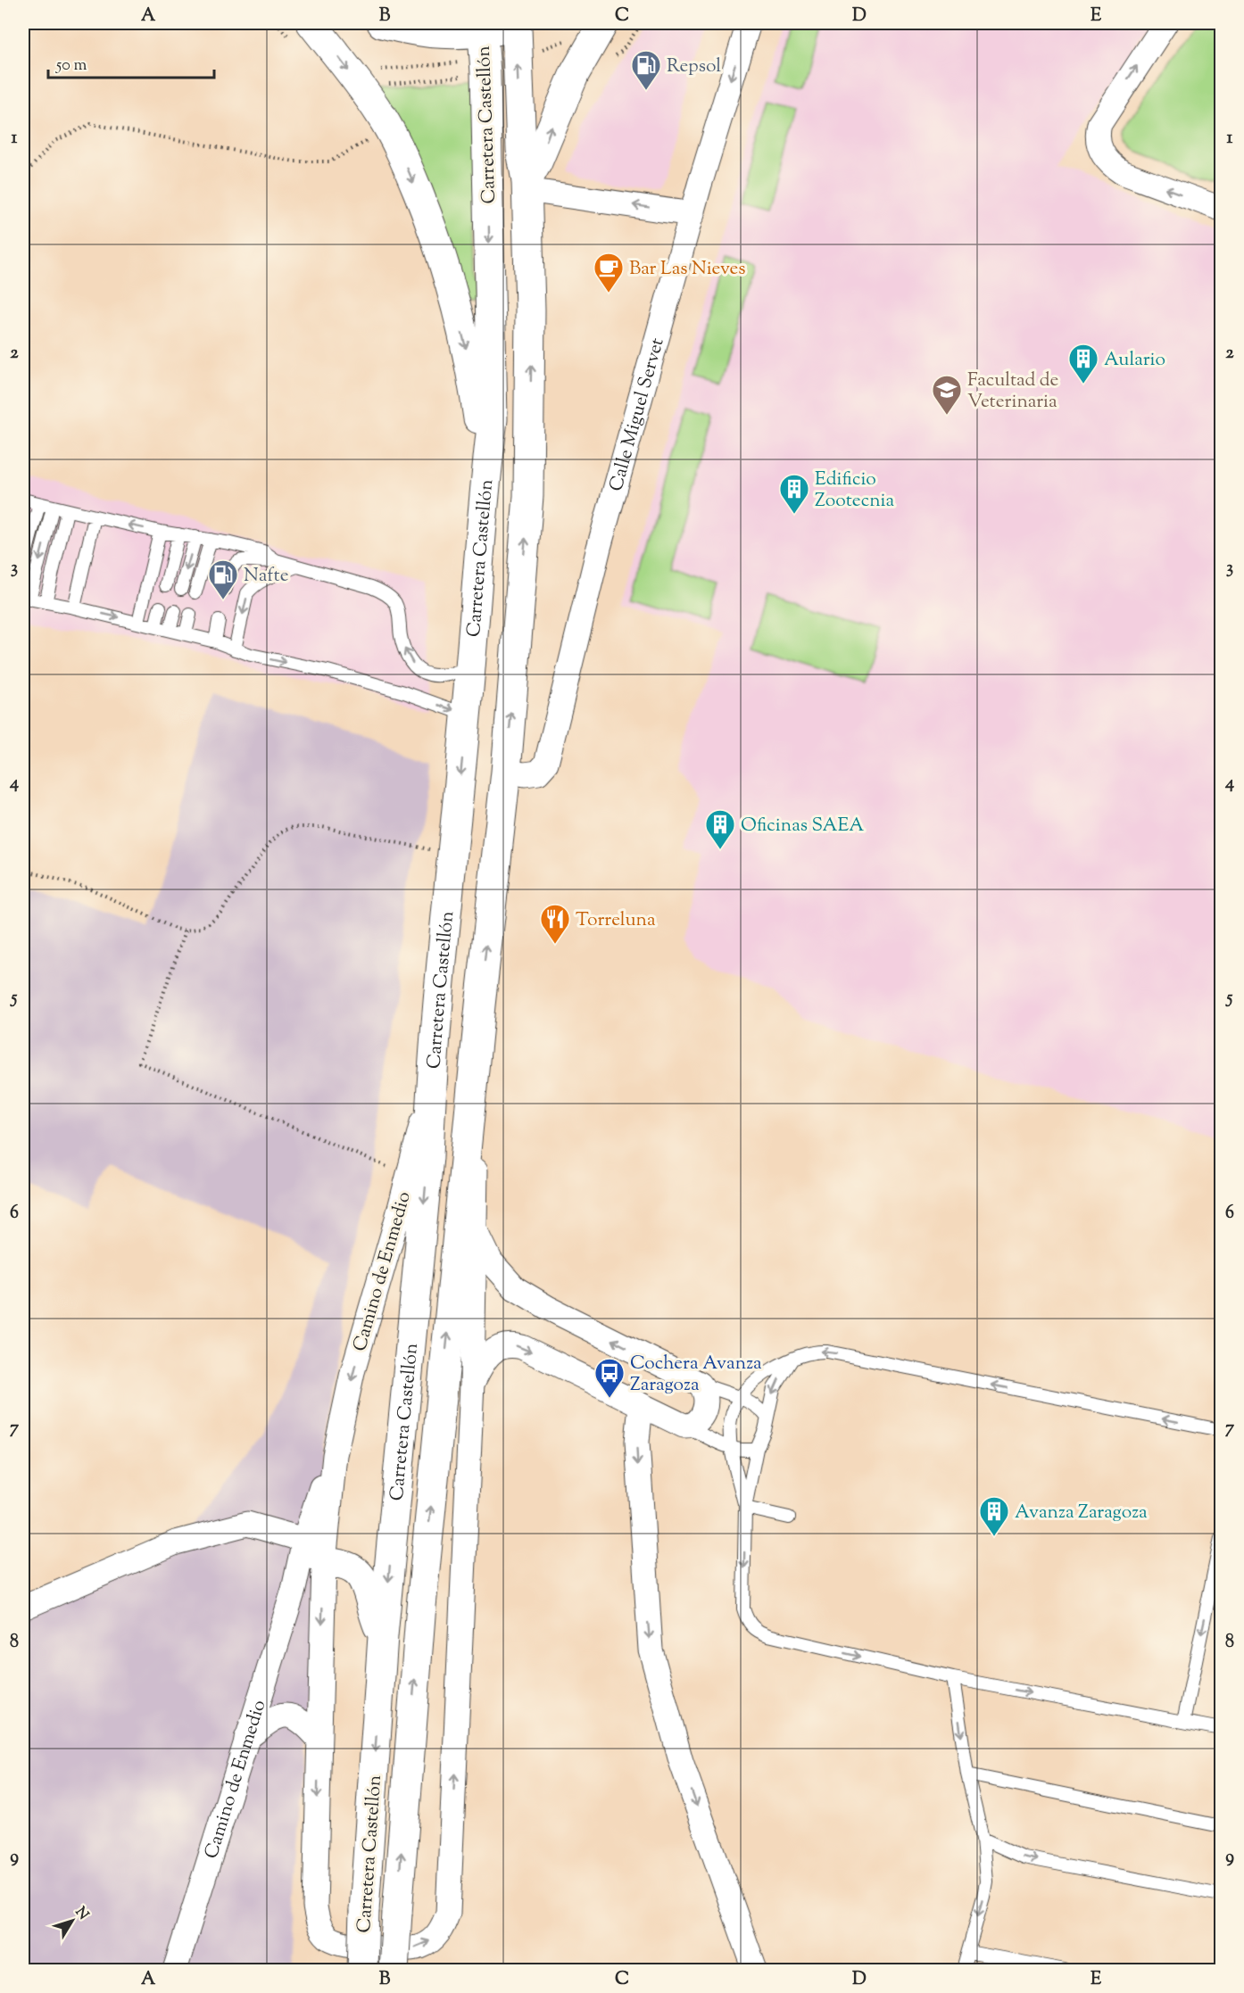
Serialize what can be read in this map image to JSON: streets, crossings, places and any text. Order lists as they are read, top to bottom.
{
  "streets": {
    "highway": ["Carretera Castellón"],
    "street": ["Calle Miguel Servet", "Camino de Enmedio"]
  },
  "crossings": [
    ["Carretera Castellón", "Calle Miguel Servet"],
    ["Carretera Castellón", "Camino de Enmedio"]
  ],
  "places": {
    "fuel station": ["Repsol", "Nafte"],
    "cafe": ["Bar Las Nieves"],
    "building": [
      "Aulario",
      "Edificio Zootecnia",
      "Oficinas SAEA",
      "Avanza Zaragoza"
    ],
    "school or university": ["Facultad de Veterinaria"],
    "restaurant": ["Torreluna"],
    "bus stop": ["Cochera Avanza Zaragoza"]
  },
  "scale_bar": "50 m",
  "north": "top right",
  "grid": {
    "columns": [
      "A",
      "B",
      "C",
      "D",
      "E"
    ],
    "rows": [
      "1",
      "2",
      "3",
      "4",
      "5",
      "6",
      "7",
      "8",
      "9"
    ]
  }
}
